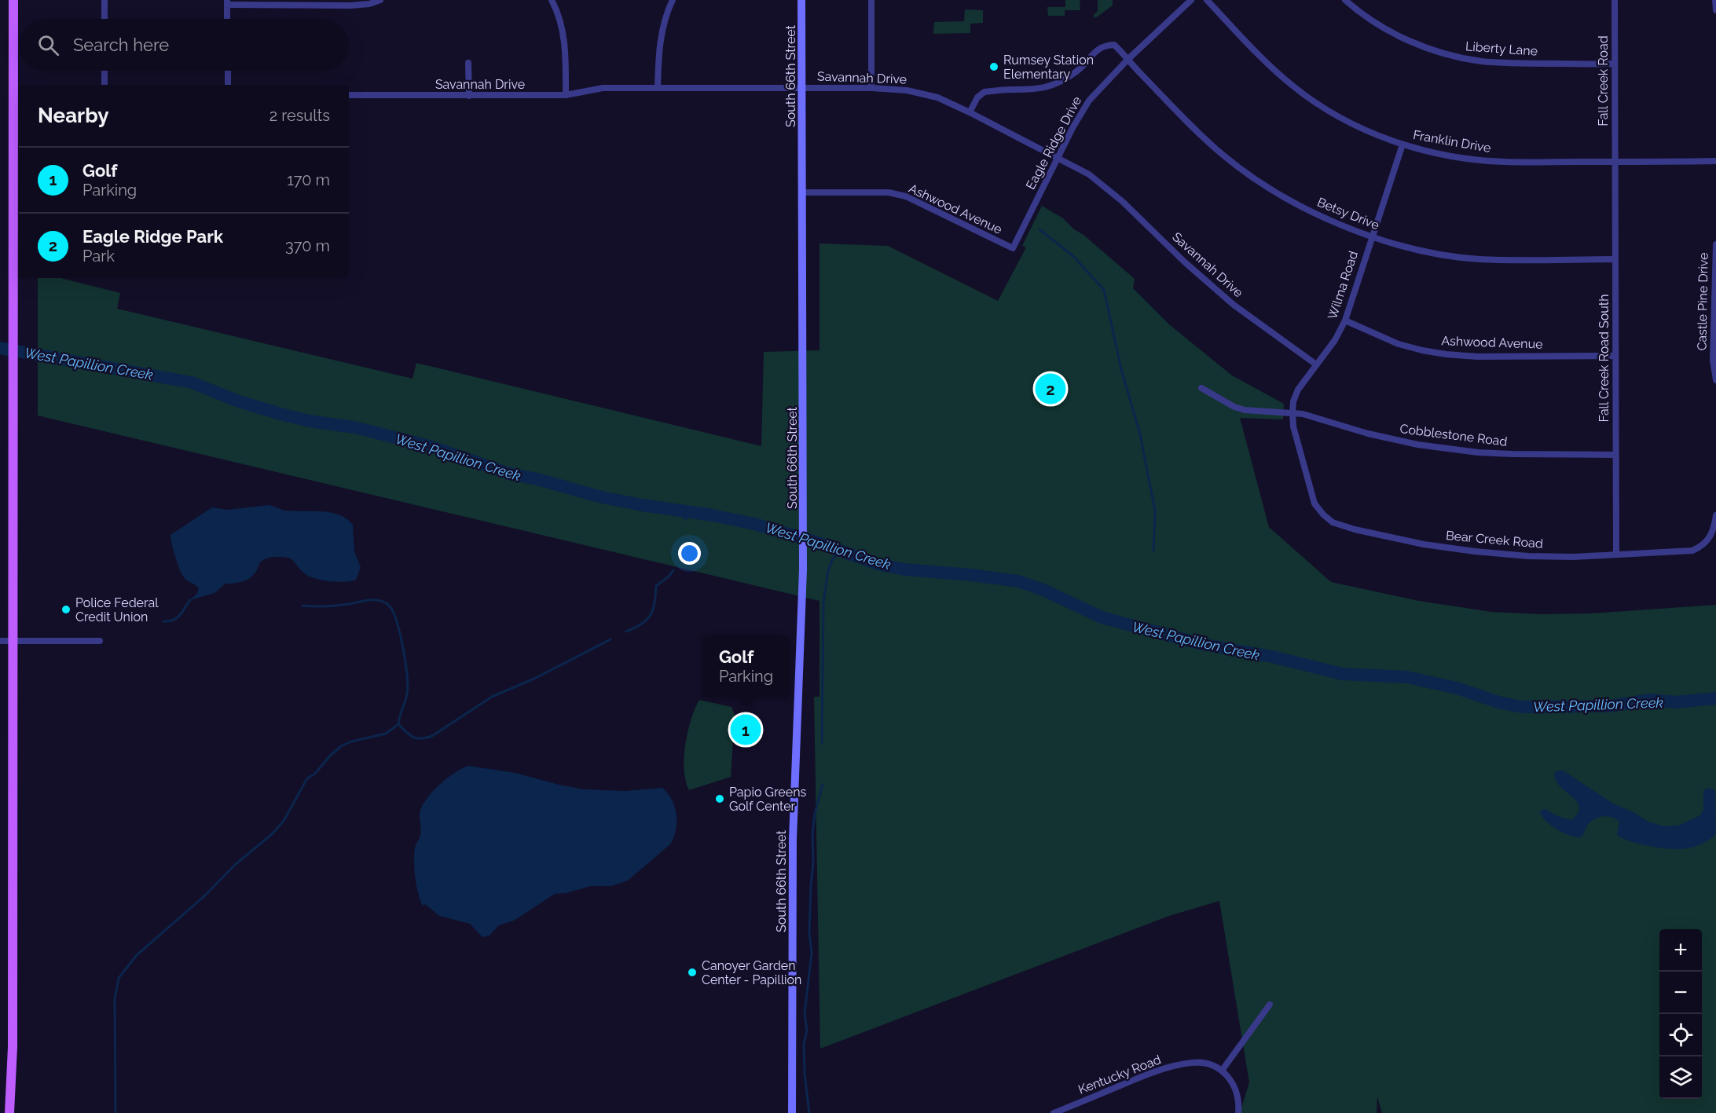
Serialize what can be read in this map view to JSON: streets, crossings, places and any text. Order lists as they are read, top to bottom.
{
  "streets": {
    "street": [
      "Liberty Lane",
      "South 66th Street",
      "Savannah Drive",
      "Fall Creek Road",
      "Franklin Drive",
      "Eagle Ridge Drive",
      "Ashwood Avenue",
      "Betsy Drive",
      "Wilma Road",
      "Castle Pine Drive",
      "Fall Creek Road South",
      "Cobblestone Road",
      "Bear Creek Road",
      "Kentucky Road"
    ]
  },
  "crossings": [
    ["Liberty Lane", "Fall Creek Road"],
    ["South 66th Street", "Savannah Drive"],
    ["South 66th Street", "Ashwood Avenue"],
    ["Savannah Drive", "Eagle Ridge Drive"],
    ["Savannah Drive", "Betsy Drive"],
    ["Savannah Drive", "Wilma Road"],
    ["Fall Creek Road", "Franklin Drive"],
    ["Fall Creek Road", "Fall Creek Road South"],
    ["Franklin Drive", "Wilma Road"],
    ["Franklin Drive", "Fall Creek Road South"],
    ["Eagle Ridge Drive", "Ashwood Avenue"],
    ["Eagle Ridge Drive", "Betsy Drive"],
    ["Ashwood Avenue", "Wilma Road"],
    ["Ashwood Avenue", "Fall Creek Road South"],
    ["Betsy Drive", "Wilma Road"],
    ["Betsy Drive", "Fall Creek Road South"],
    ["Wilma Road", "Cobblestone Road"],
    ["Wilma Road", "Bear Creek Road"],
    ["Fall Creek Road South", "Cobblestone Road"],
    ["Fall Creek Road South", "Bear Creek Road"]
  ],
  "water": ["West Papillion Creek"],
  "places": [
    "Rumsey Station Elementary",
    "Police Federal Credit Union",
    "Papio Greens Golf Center",
    "Canoyer Garden Center - Papillion"
  ],
  "page": {
    "search": "Search here",
    "heading": ["Nearby", "2 results"],
    "list": [
      {
        "mark": "1",
        "name": "Golf",
        "note": "Parking",
        "value": "170 m"
      },
      {
        "mark": "2",
        "name": "Eagle Ridge Park",
        "note": "Park",
        "value": "370 m"
      }
    ],
    "pins": ["2", "1"],
    "popup": ["Golf", "Parking"],
    "map_buttons": ["+", "−"]
  }
}
